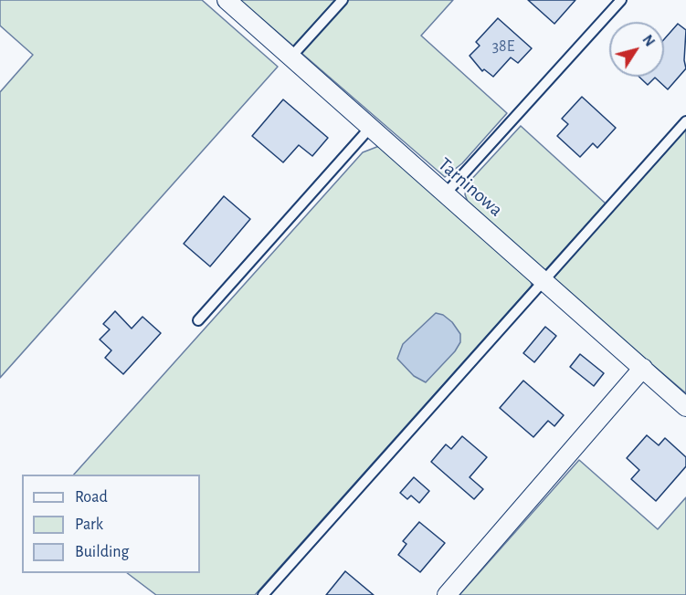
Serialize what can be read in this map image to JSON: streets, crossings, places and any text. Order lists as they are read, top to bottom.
{
  "streets": {
    "street": ["Tarninowa"]
  },
  "house_numbers": ["38E"],
  "legend": ["Road", "Park", "Building"],
  "north": "top right"
}
